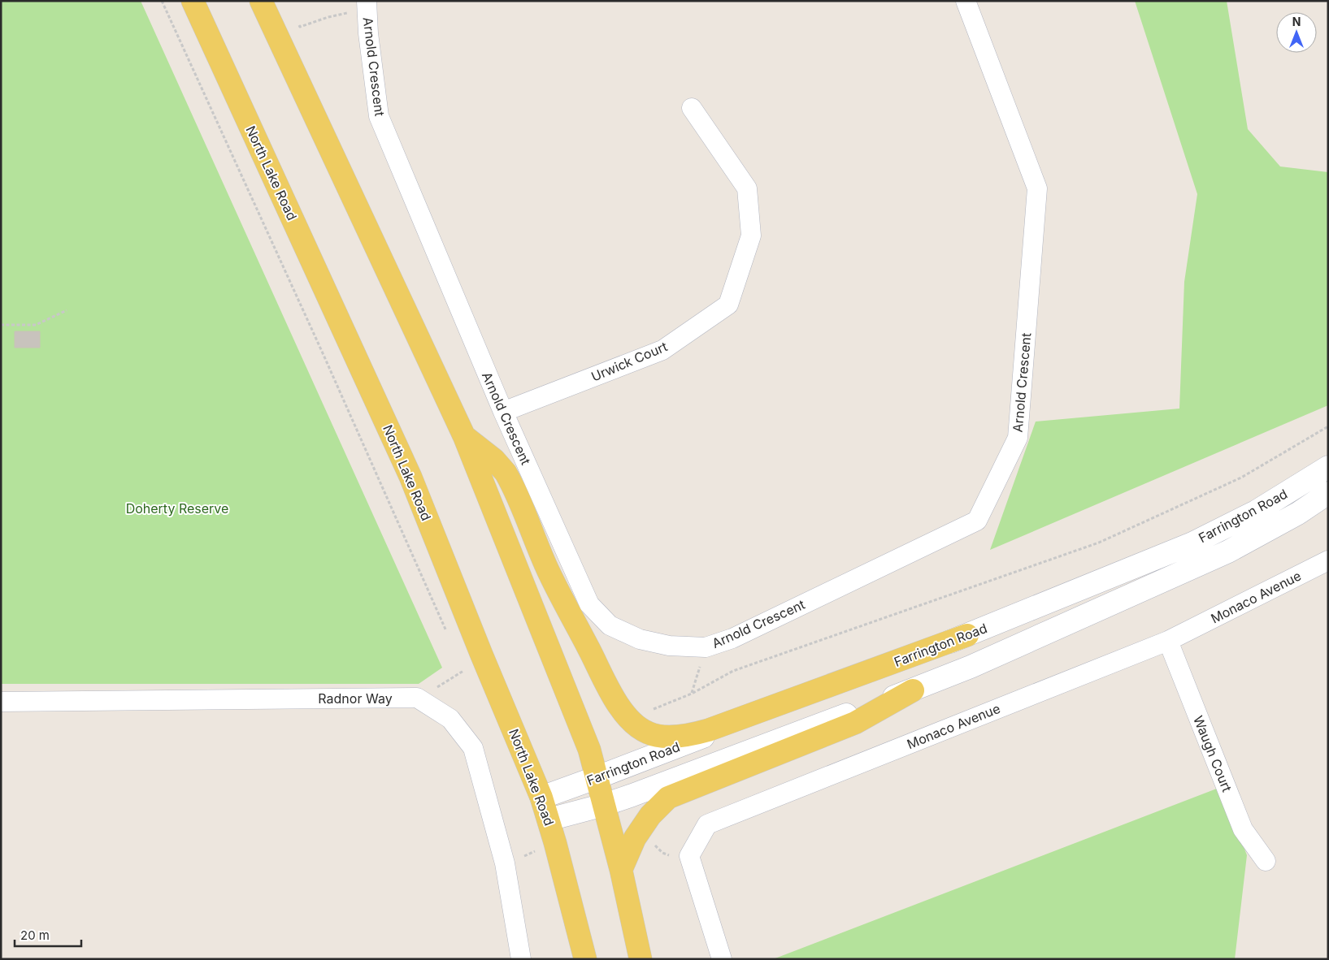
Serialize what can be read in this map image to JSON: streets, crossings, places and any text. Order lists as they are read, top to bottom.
{
  "streets": {
    "main road": ["North Lake Road", "Farrington Road"],
    "street": [
      "Arnold Crescent",
      "Urwick Court",
      "Monaco Avenue",
      "Radnor Way",
      "Waugh Court"
    ]
  },
  "crossings": [
    ["Arnold Crescent", "Urwick Court"],
    ["North Lake Road", "Farrington Road"],
    ["Monaco Avenue", "Waugh Court"]
  ],
  "parks": ["Doherty Reserve"],
  "scale_bar": "20 m",
  "north": "top"
}
